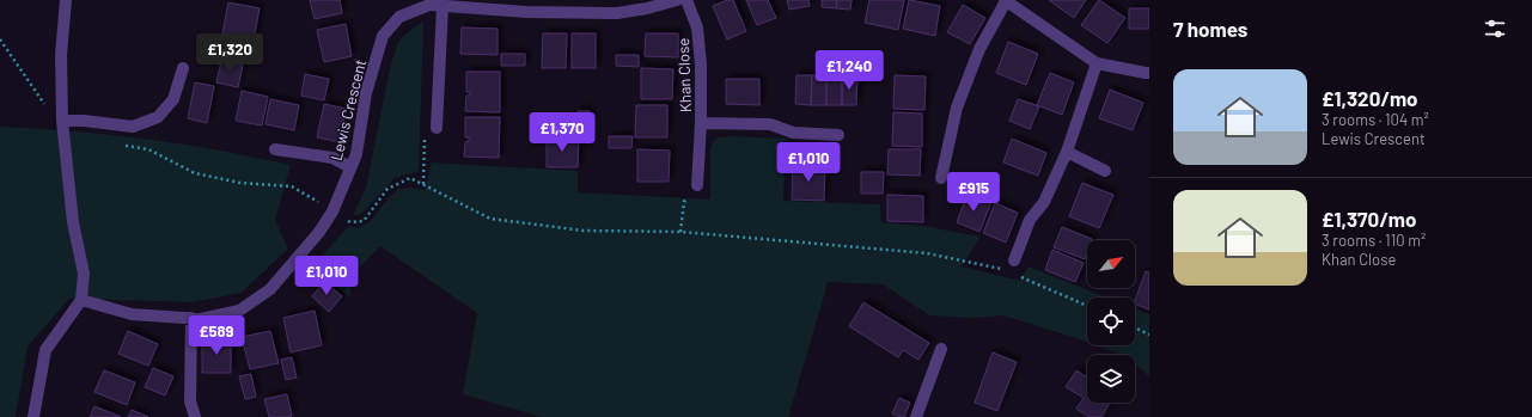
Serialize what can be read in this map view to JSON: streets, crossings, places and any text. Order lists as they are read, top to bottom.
{
  "streets": {
    "street": ["Khan Close", "Lewis Crescent"]
  },
  "north": "top right",
  "page": {
    "heading": "7 homes",
    "price": [
      "£1,320",
      "£1,240",
      "£1,370",
      "£1,010",
      "£915",
      "£1,010",
      "£589"
    ],
    "list": [
      {
        "name": "£1,320/mo",
        "note": "3 rooms · 104 m² · Lewis Crescent"
      },
      {
        "name": "£1,370/mo",
        "note": "3 rooms · 110 m² · Khan Close"
      }
    ]
  }
}
